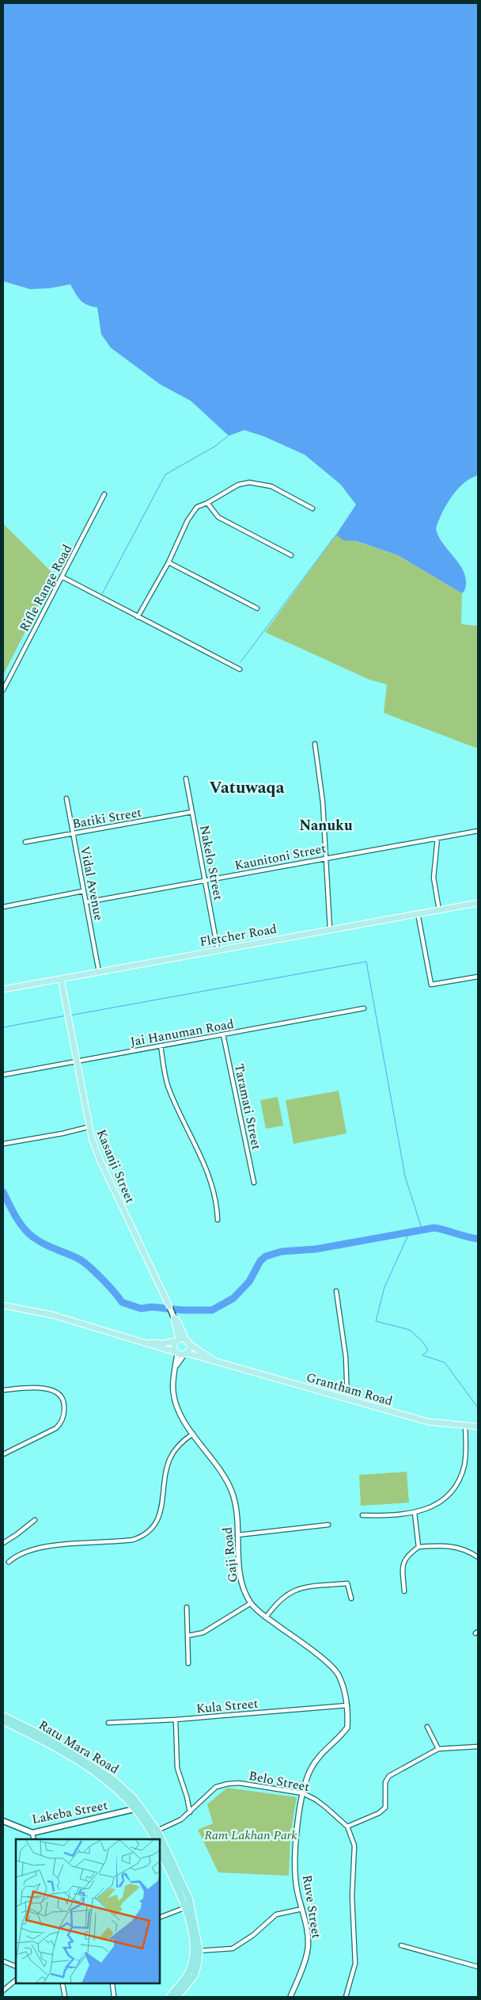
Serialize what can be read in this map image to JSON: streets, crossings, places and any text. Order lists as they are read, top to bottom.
{
  "streets": {
    "highway": ["Ratu Mara Road"],
    "main road": [
      "Fletcher Road",
      "Kasanji Street",
      "Grantham Road",
      "Lakeba Street"
    ],
    "street": [
      "Rifle Range Road",
      "Batiki Street",
      "Kaunitoni Street",
      "Nakelo Street",
      "Vidal Avenue",
      "Jai Hanuman Road",
      "Taramati Street",
      "Gaji Road",
      "Kula Street",
      "Belo Street",
      "Ruve Street"
    ]
  },
  "crossings": [
    ["Batiki Street", "Nakelo Street"],
    ["Batiki Street", "Vidal Avenue"],
    ["Kaunitoni Street", "Nakelo Street"],
    ["Kaunitoni Street", "Vidal Avenue"],
    ["Nakelo Street", "Fletcher Road"],
    ["Vidal Avenue", "Fletcher Road"],
    ["Fletcher Road", "Kasanji Street"],
    ["Jai Hanuman Road", "Taramati Street"],
    ["Jai Hanuman Road", "Kasanji Street"],
    ["Kasanji Street", "Grantham Road"],
    ["Kasanji Street", "Gaji Road"],
    ["Grantham Road", "Gaji Road"],
    ["Gaji Road", "Kula Street"],
    ["Gaji Road", "Belo Street"],
    ["Gaji Road", "Ruve Street"],
    ["Ratu Mara Road", "Belo Street"],
    ["Ratu Mara Road", "Lakeba Street"],
    ["Belo Street", "Ruve Street"]
  ],
  "districts": ["Vatuwaqa", "Nanuku"],
  "parks": ["Ram Lakhan Park"]
}
